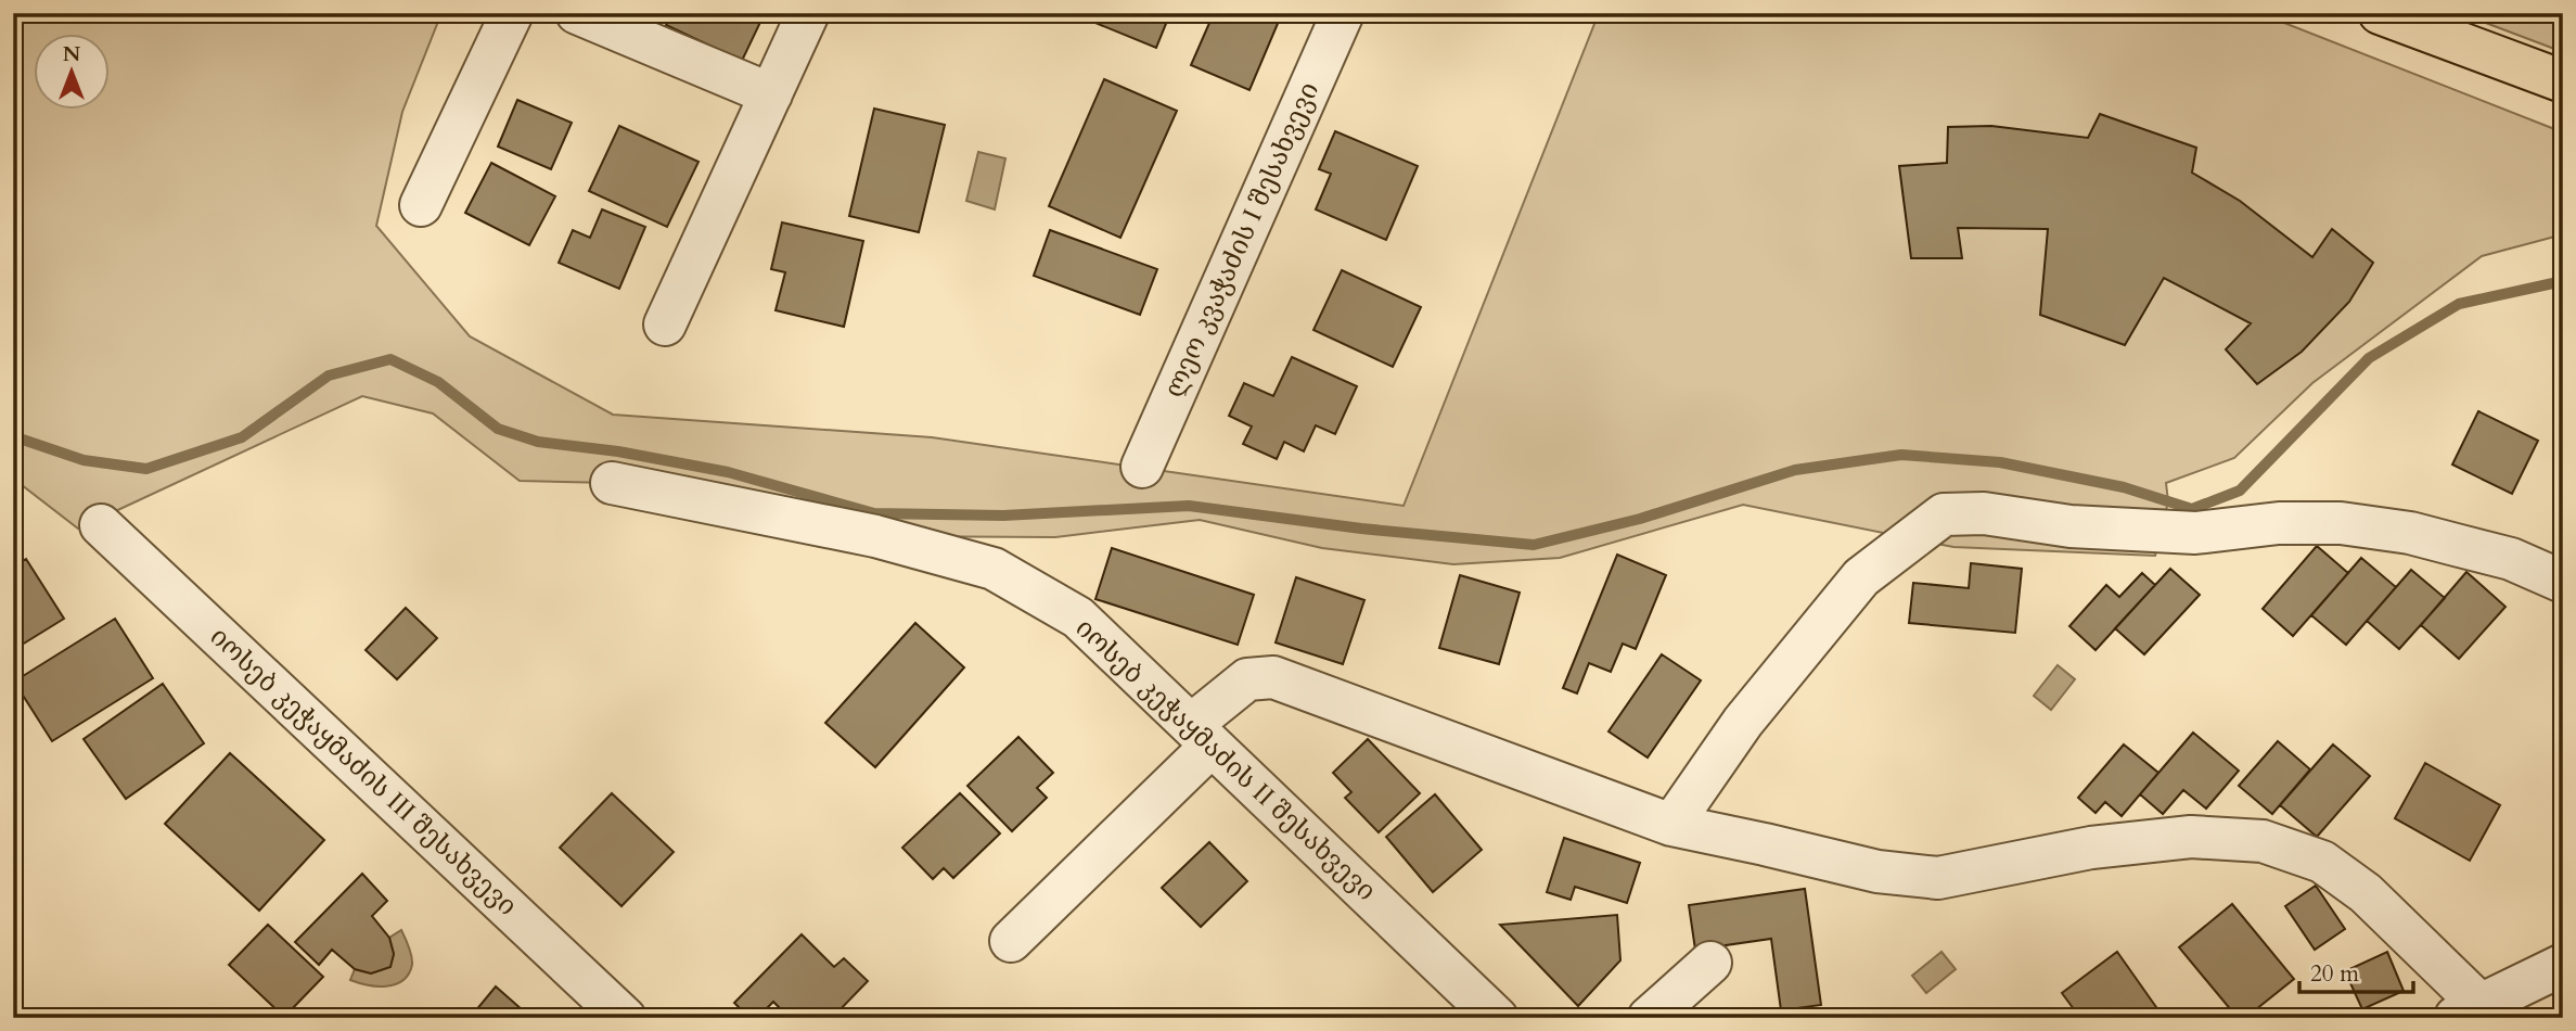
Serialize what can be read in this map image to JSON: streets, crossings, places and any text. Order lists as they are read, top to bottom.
{
  "streets": {
    "street": ["ლეო კვაჭაძის I შესახვევი", "იოსებ კეჭაყმაძის II შესახვევი", "იოსებ კეჭაყმაძის III შესახვევი"]
  },
  "scale_bar": "20 m",
  "north": "top"
}
